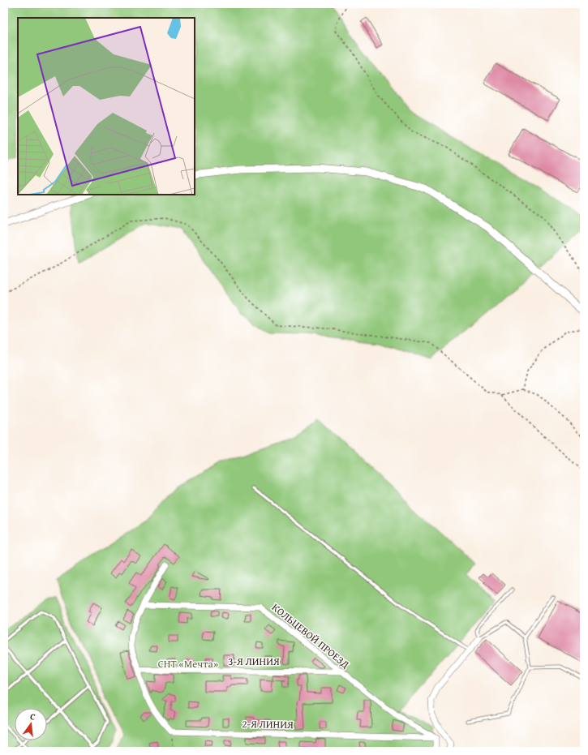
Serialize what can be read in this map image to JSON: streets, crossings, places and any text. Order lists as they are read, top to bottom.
{
  "streets": {
    "street": ["КОЛЬЦЕВОЙ ПРОЕЗД", "3-Я ЛИНИЯ", "2-Я ЛИНИЯ"]
  },
  "crossings": [
    ["КОЛЬЦЕВОЙ ПРОЕЗД", "3-Я ЛИНИЯ"],
    ["КОЛЬЦЕВОЙ ПРОЕЗД", "2-Я ЛИНИЯ"]
  ],
  "parks": ["СНТ «Мечта»"],
  "north": "top"
}
